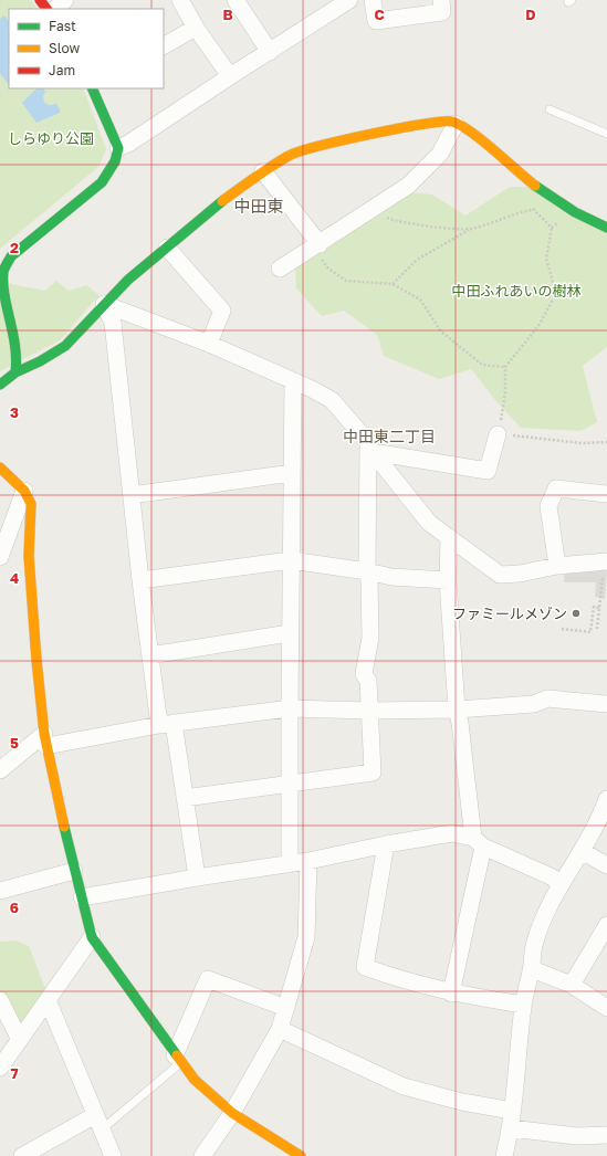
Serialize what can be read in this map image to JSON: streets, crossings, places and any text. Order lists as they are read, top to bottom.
{
  "districts": ["中田東", "中田東二丁目"],
  "parks": ["しらゆり公園", "中田ふれあいの樹林"],
  "places": ["ファミールメゾン"],
  "legend": ["Fast", "Slow", "Jam"],
  "grid": {
    "columns": ["B", "C", "D"],
    "rows": [
      "2",
      "3",
      "4",
      "5",
      "6",
      "7"
    ]
  }
}
